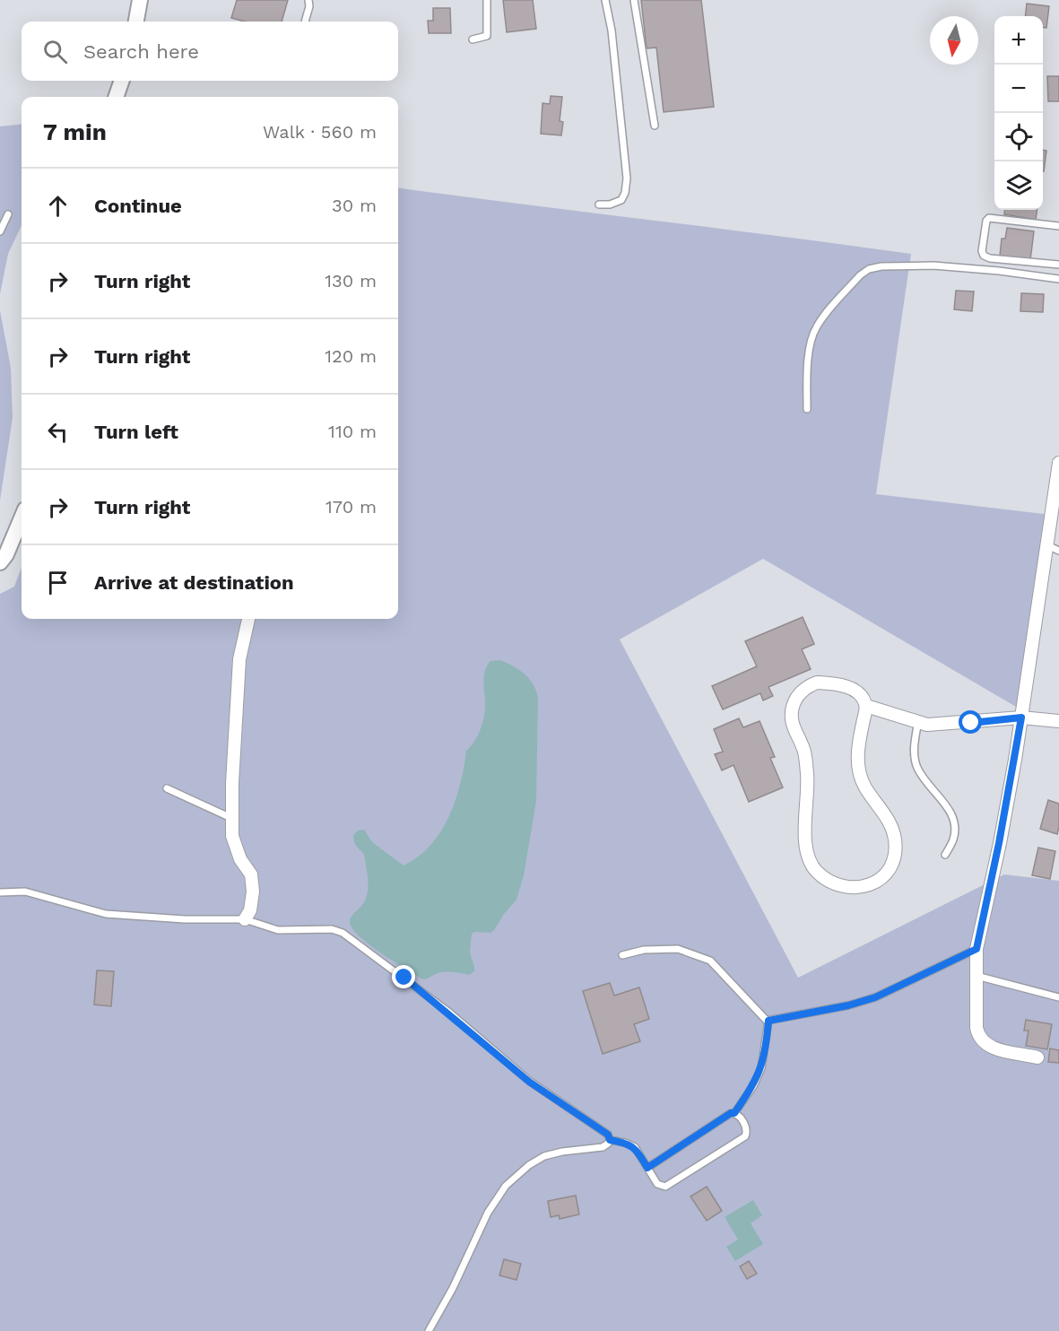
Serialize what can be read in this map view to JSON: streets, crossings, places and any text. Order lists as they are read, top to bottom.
{
  "north": "bottom",
  "page": {
    "map_buttons": ["+", "−"],
    "search": "Search here",
    "heading": ["7 min", "Walk · 560 m"],
    "list": [
      ["Continue", "30 m"],
      ["Turn right", "130 m"],
      ["Turn right", "120 m"],
      ["Turn left", "110 m"],
      ["Turn right", "170 m"],
      "Arrive at destination"
    ]
  }
}
